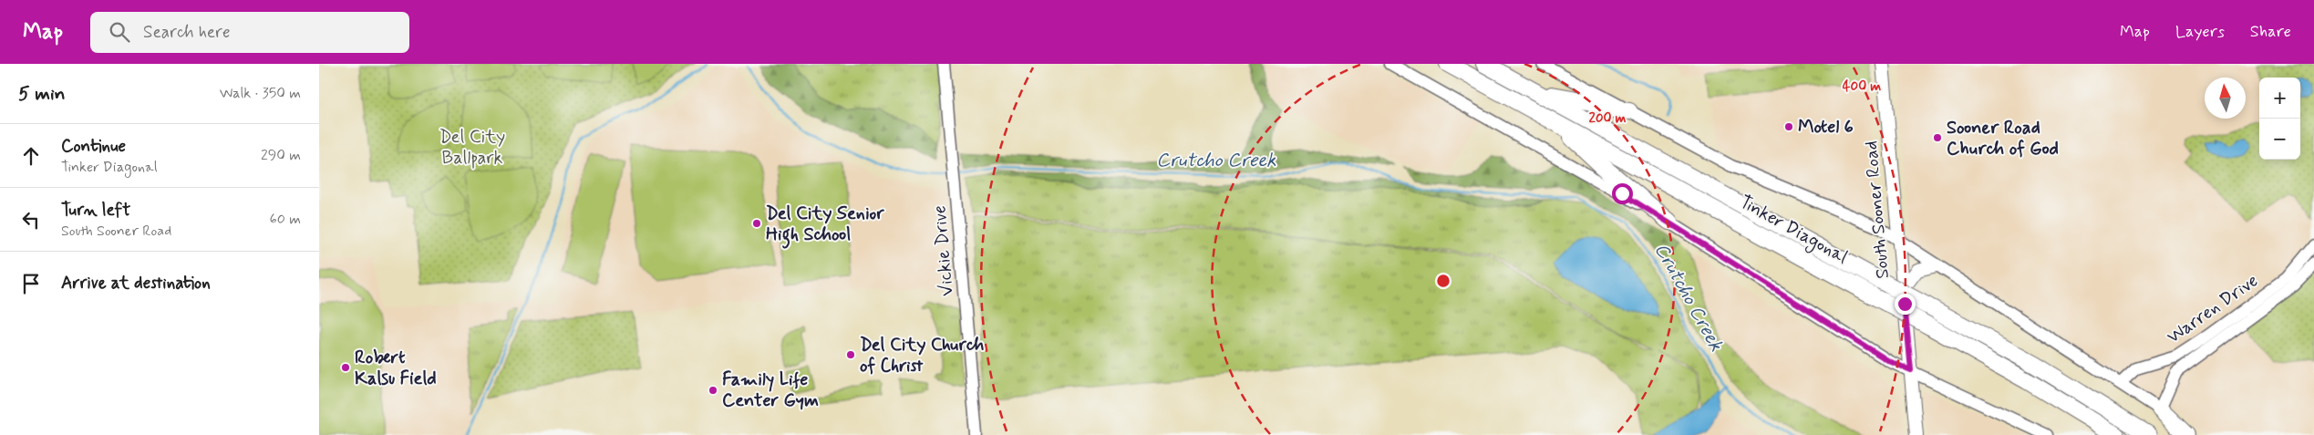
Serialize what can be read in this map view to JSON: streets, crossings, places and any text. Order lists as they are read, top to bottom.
{
  "streets": {
    "highway": ["Tinker Diagonal"],
    "main road": ["South Sooner Road"],
    "street": ["Vickie Drive", "Warren Drive"]
  },
  "crossings": [
    ["South Sooner Road", "Tinker Diagonal"],
    ["Tinker Diagonal", "Warren Drive"]
  ],
  "water": ["Crutcho Creek"],
  "parks": ["Del City Ballpark"],
  "places": [
    "Motel 6",
    "Sooner Road Church of God",
    "Del City Senior High School",
    "Del City Church of Christ",
    "Robert Kalsu Field",
    "Family Life Center Gym"
  ],
  "north": "top",
  "page": {
    "header": "Map",
    "search": "Search here",
    "nav": ["Map", "Layers", "Share"],
    "heading": ["5 min", "Walk · 350 m"],
    "map_buttons": ["+", "−"],
    "list": [
      ["Continue", "Tinker Diagonal", "290 m"],
      ["Turn left", "South Sooner Road", "60 m"],
      "Arrive at destination"
    ]
  },
  "rings": ["400 m", "200 m"]
}
